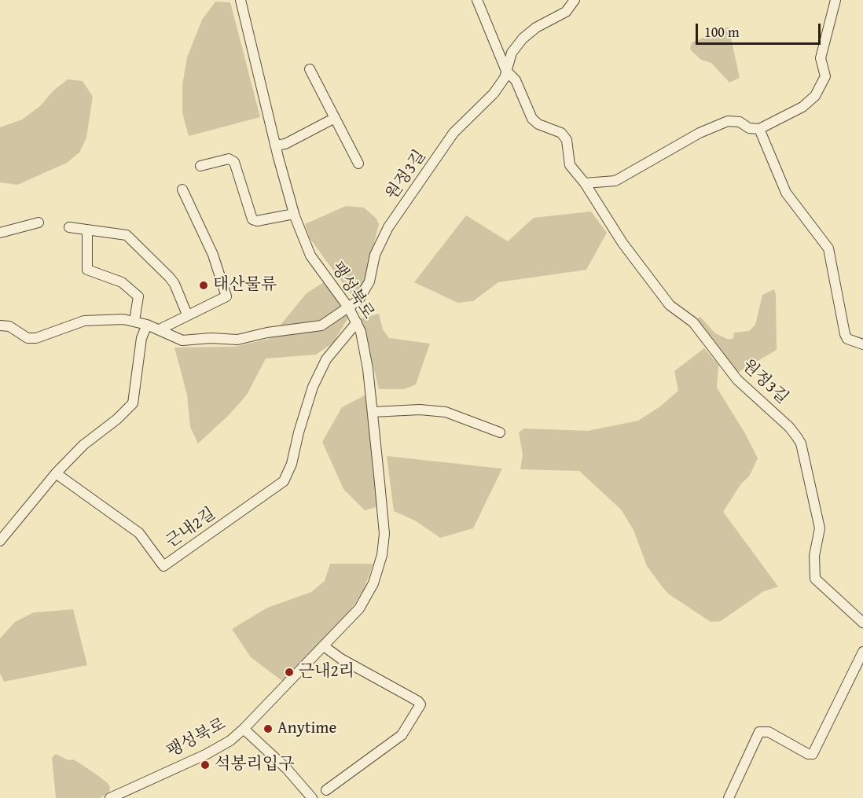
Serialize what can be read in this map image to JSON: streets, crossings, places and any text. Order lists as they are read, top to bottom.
{
  "streets": {
    "street": ["원정3길", "팽성북로", "근내2길"]
  },
  "crossings": [
    ["원정3길", "팽성북로"],
    ["팽성북로", "근내2길"]
  ],
  "places": [
    "태산물류",
    "근내2리",
    "Anytime",
    "석봉리입구"
  ],
  "scale_bar": "100 m"
}
